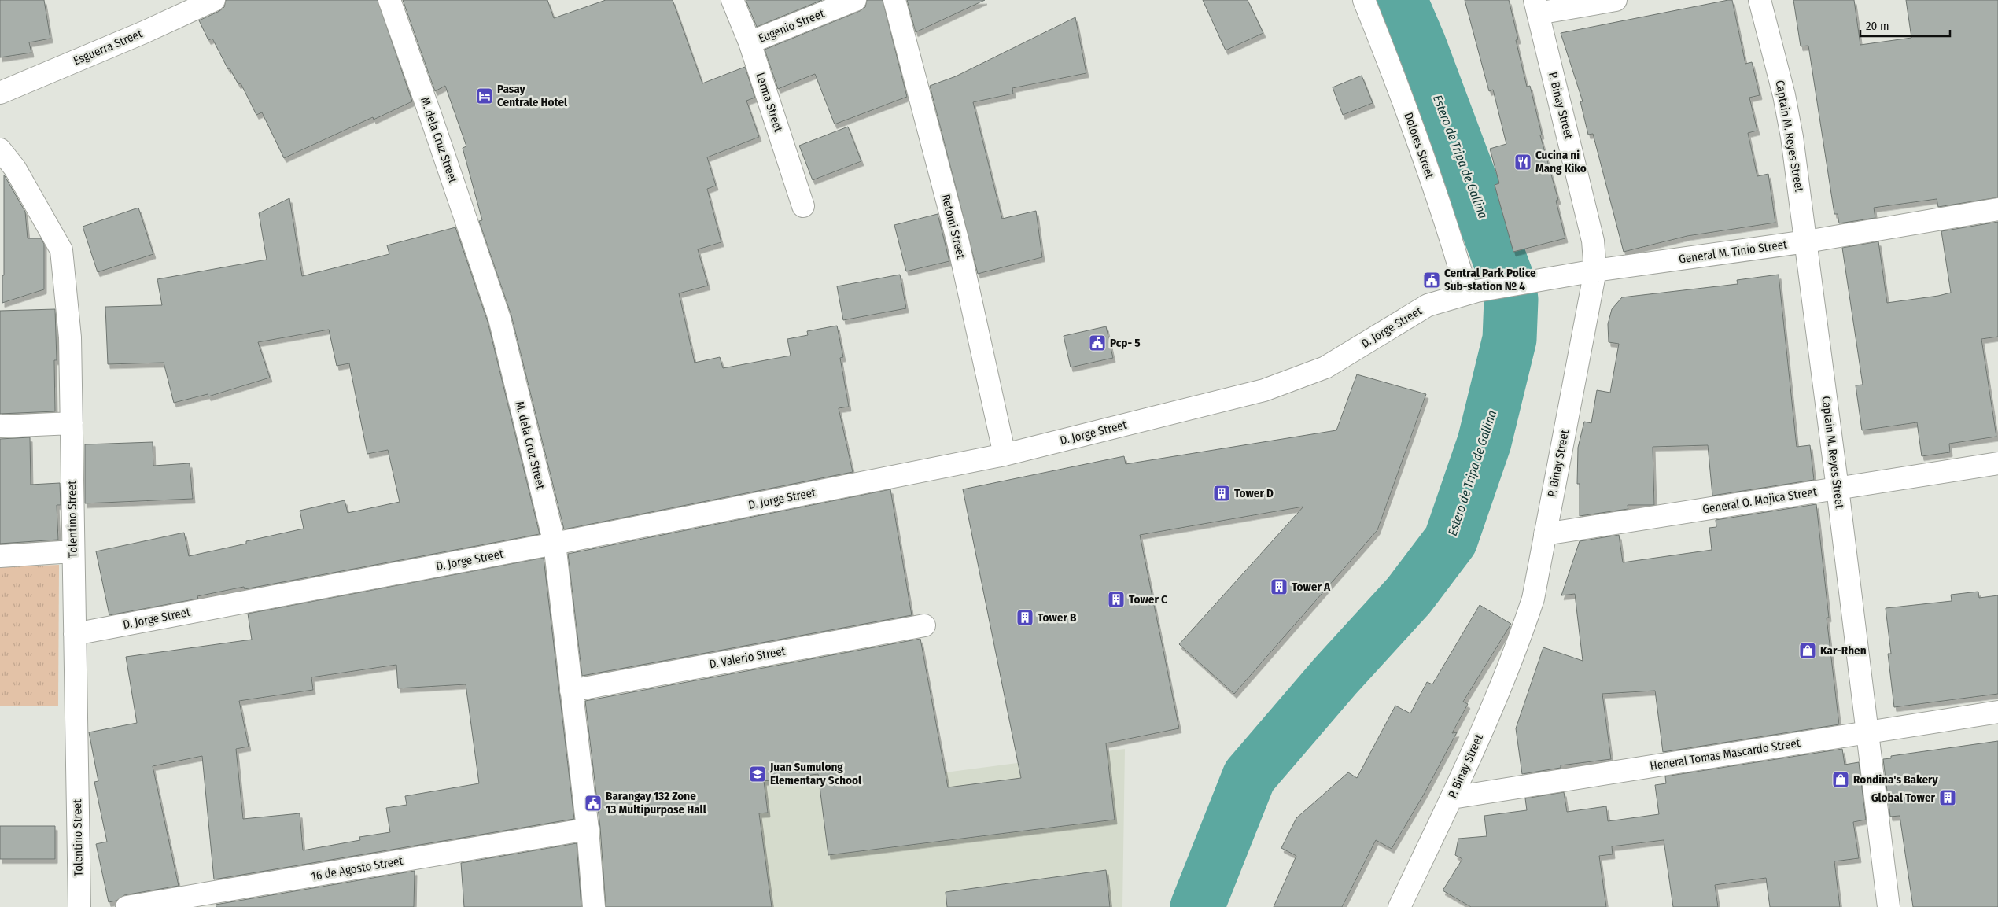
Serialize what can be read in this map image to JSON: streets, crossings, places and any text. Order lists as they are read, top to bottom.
{
  "streets": {
    "street": [
      "Eugenio Street",
      "Esguerra Street",
      "Lerma Street",
      "P. Binay Street",
      "Captain M. Reyes Street",
      "M. dela Cruz Street",
      "Dolores Street",
      "Retomi Street",
      "General M. Tinio Street",
      "D. Jorge Street",
      "General O. Mojica Street",
      "Tolentino Street",
      "D. Valerio Street",
      "Heneral Tomas Mascardo Street",
      "16 de Agosto Street"
    ]
  },
  "crossings": [
    ["Eugenio Street", "Lerma Street"],
    ["P. Binay Street", "General M. Tinio Street"],
    ["P. Binay Street", "General O. Mojica Street"],
    ["P. Binay Street", "Heneral Tomas Mascardo Street"],
    ["Captain M. Reyes Street", "General M. Tinio Street"],
    ["Captain M. Reyes Street", "General O. Mojica Street"],
    ["Captain M. Reyes Street", "Heneral Tomas Mascardo Street"],
    ["M. dela Cruz Street", "D. Jorge Street"],
    ["M. dela Cruz Street", "D. Valerio Street"],
    ["M. dela Cruz Street", "16 de Agosto Street"],
    ["Dolores Street", "General M. Tinio Street"],
    ["Dolores Street", "D. Jorge Street"],
    ["Retomi Street", "D. Jorge Street"],
    ["General M. Tinio Street", "D. Jorge Street"],
    ["D. Jorge Street", "Tolentino Street"]
  ],
  "water": ["Estero de Tripa de Gallina"],
  "places": {
    "hotel": ["Pasay Centrale Hotel"],
    "restaurant": ["Cucina ni Mang Kiko"],
    "public building": ["Central Park Police Sub-station № 4", "Pcp- 5", "Barangay 132 Zone 13 Multipurpose Hall"],
    "building": [
      "Tower D",
      "Tower A",
      "Tower C",
      "Tower B",
      "Global Tower"
    ],
    "shop": ["Kar-Rhen", "Rondina's Bakery"],
    "school or university": ["Juan Sumulong Elementary School"]
  },
  "scale_bar": "20 m"
}
